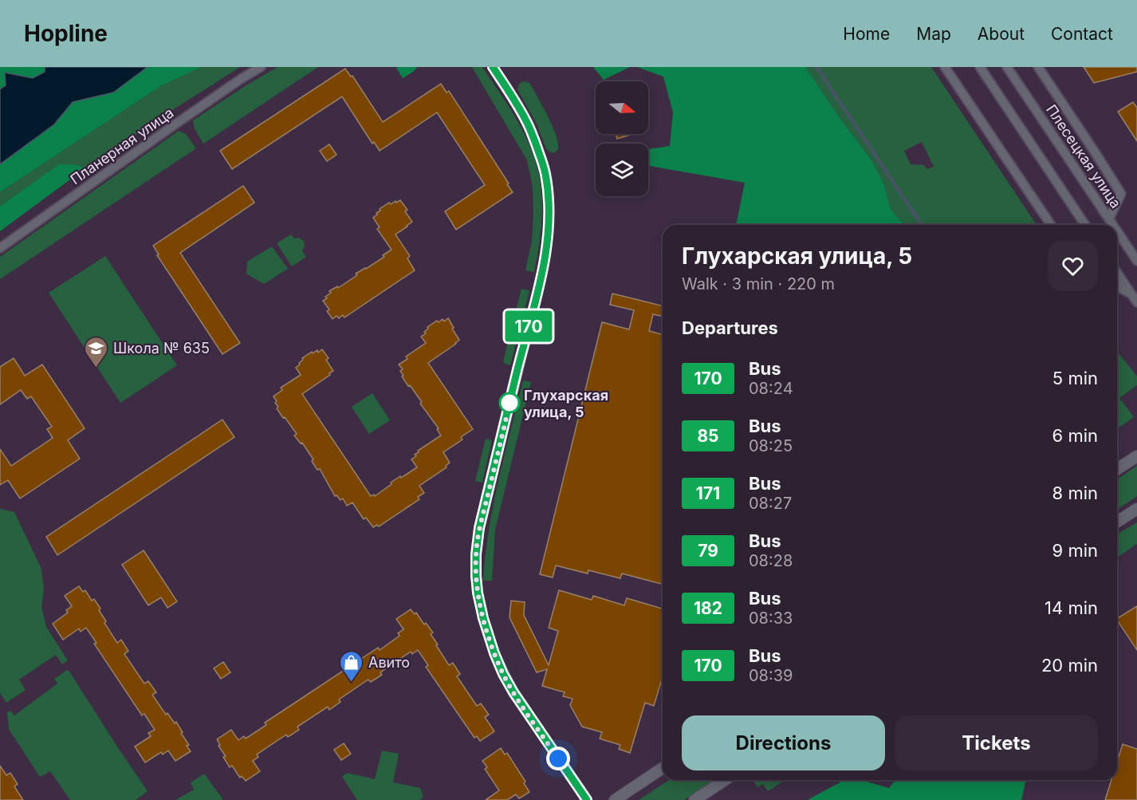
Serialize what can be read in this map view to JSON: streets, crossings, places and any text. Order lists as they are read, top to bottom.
{
  "streets": {
    "street": ["Планерная улица", "Плесецкая улица"]
  },
  "places": {
    "school or university": ["Школа № 635"],
    "other": ["Глухарская улица, 5"],
    "shop": ["Авито"]
  },
  "lines": ["bus line 170"],
  "north": "right",
  "page": {
    "header": "Hopline",
    "nav": [
      "Home",
      "Map",
      "About",
      "Contact"
    ],
    "on_map": "170",
    "heading": [
      ["Глухарская улица, 5", "Walk · 3 min · 220 m"],
      "Departures"
    ],
    "list": [
      {
        "mark": "170",
        "name": "Bus",
        "note": "08:24",
        "value": "5 min"
      },
      {
        "mark": "85",
        "name": "Bus",
        "note": "08:25",
        "value": "6 min"
      },
      {
        "mark": "171",
        "name": "Bus",
        "note": "08:27",
        "value": "8 min"
      },
      {
        "mark": "79",
        "name": "Bus",
        "note": "08:28",
        "value": "9 min"
      },
      {
        "mark": "182",
        "name": "Bus",
        "note": "08:33",
        "value": "14 min"
      },
      {
        "mark": "170",
        "name": "Bus",
        "note": "08:39",
        "value": "20 min"
      }
    ],
    "buttons": ["Directions", "Tickets"]
  }
}
